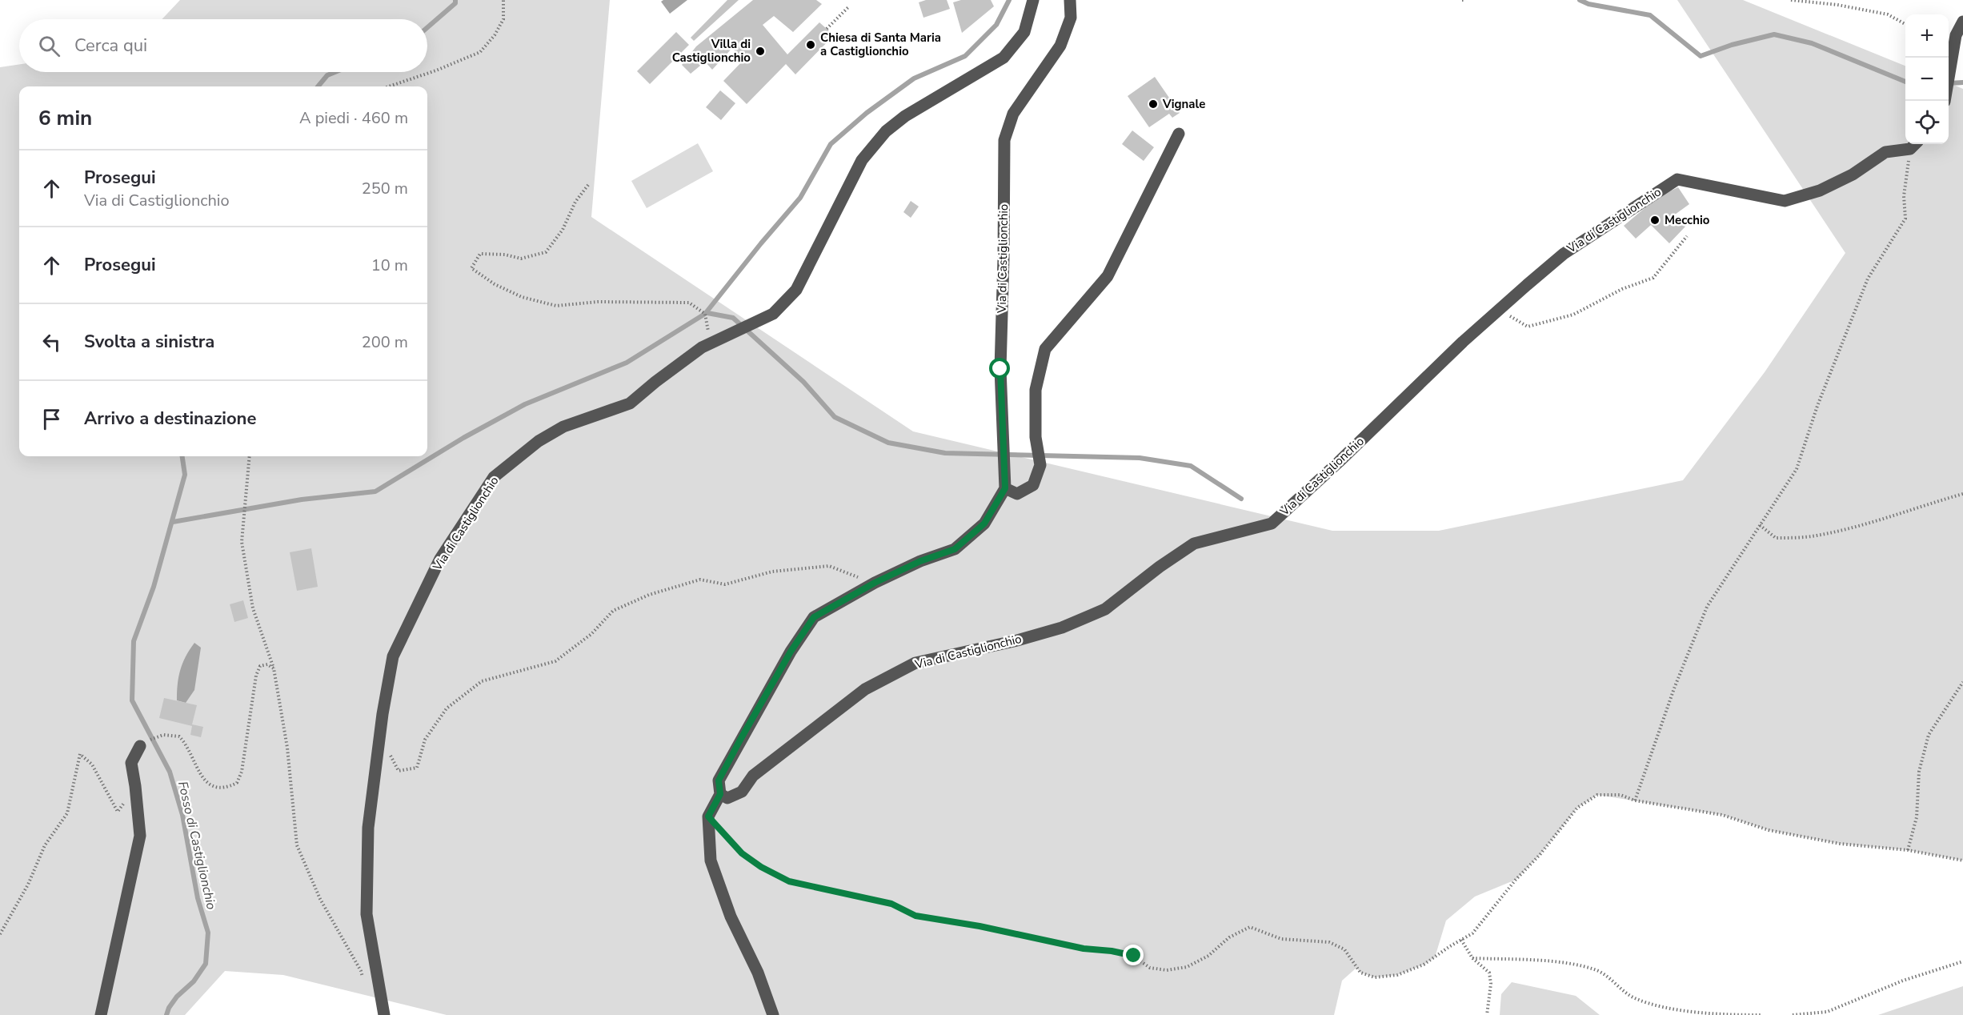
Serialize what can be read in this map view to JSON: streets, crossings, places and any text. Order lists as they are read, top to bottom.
{
  "streets": {
    "street": ["Via di Castiglionchio"]
  },
  "water": ["Fosso di Castiglionchio"],
  "places": [
    "Chiesa di Santa Maria a Castiglionchio",
    "Villa di Castiglionchio",
    "Vignale",
    "Mecchio"
  ],
  "page": {
    "map_buttons": ["+", "−"],
    "search": "Cerca qui",
    "heading": ["6 min", "A piedi · 460 m"],
    "list": [
      ["Prosegui", "Via di Castiglionchio", "250 m"],
      ["Prosegui", "10 m"],
      ["Svolta a sinistra", "200 m"],
      "Arrivo a destinazione"
    ]
  }
}
